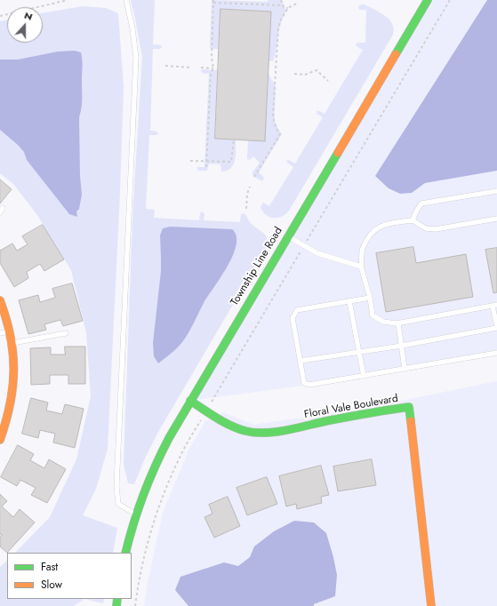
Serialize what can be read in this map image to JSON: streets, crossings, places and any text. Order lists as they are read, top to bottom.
{
  "streets": {
    "street": ["Township Line Road", "Floral Vale Boulevard"]
  },
  "crossings": [
    ["Township Line Road", "Floral Vale Boulevard"]
  ],
  "legend": ["Fast", "Slow"],
  "north": "top"
}
